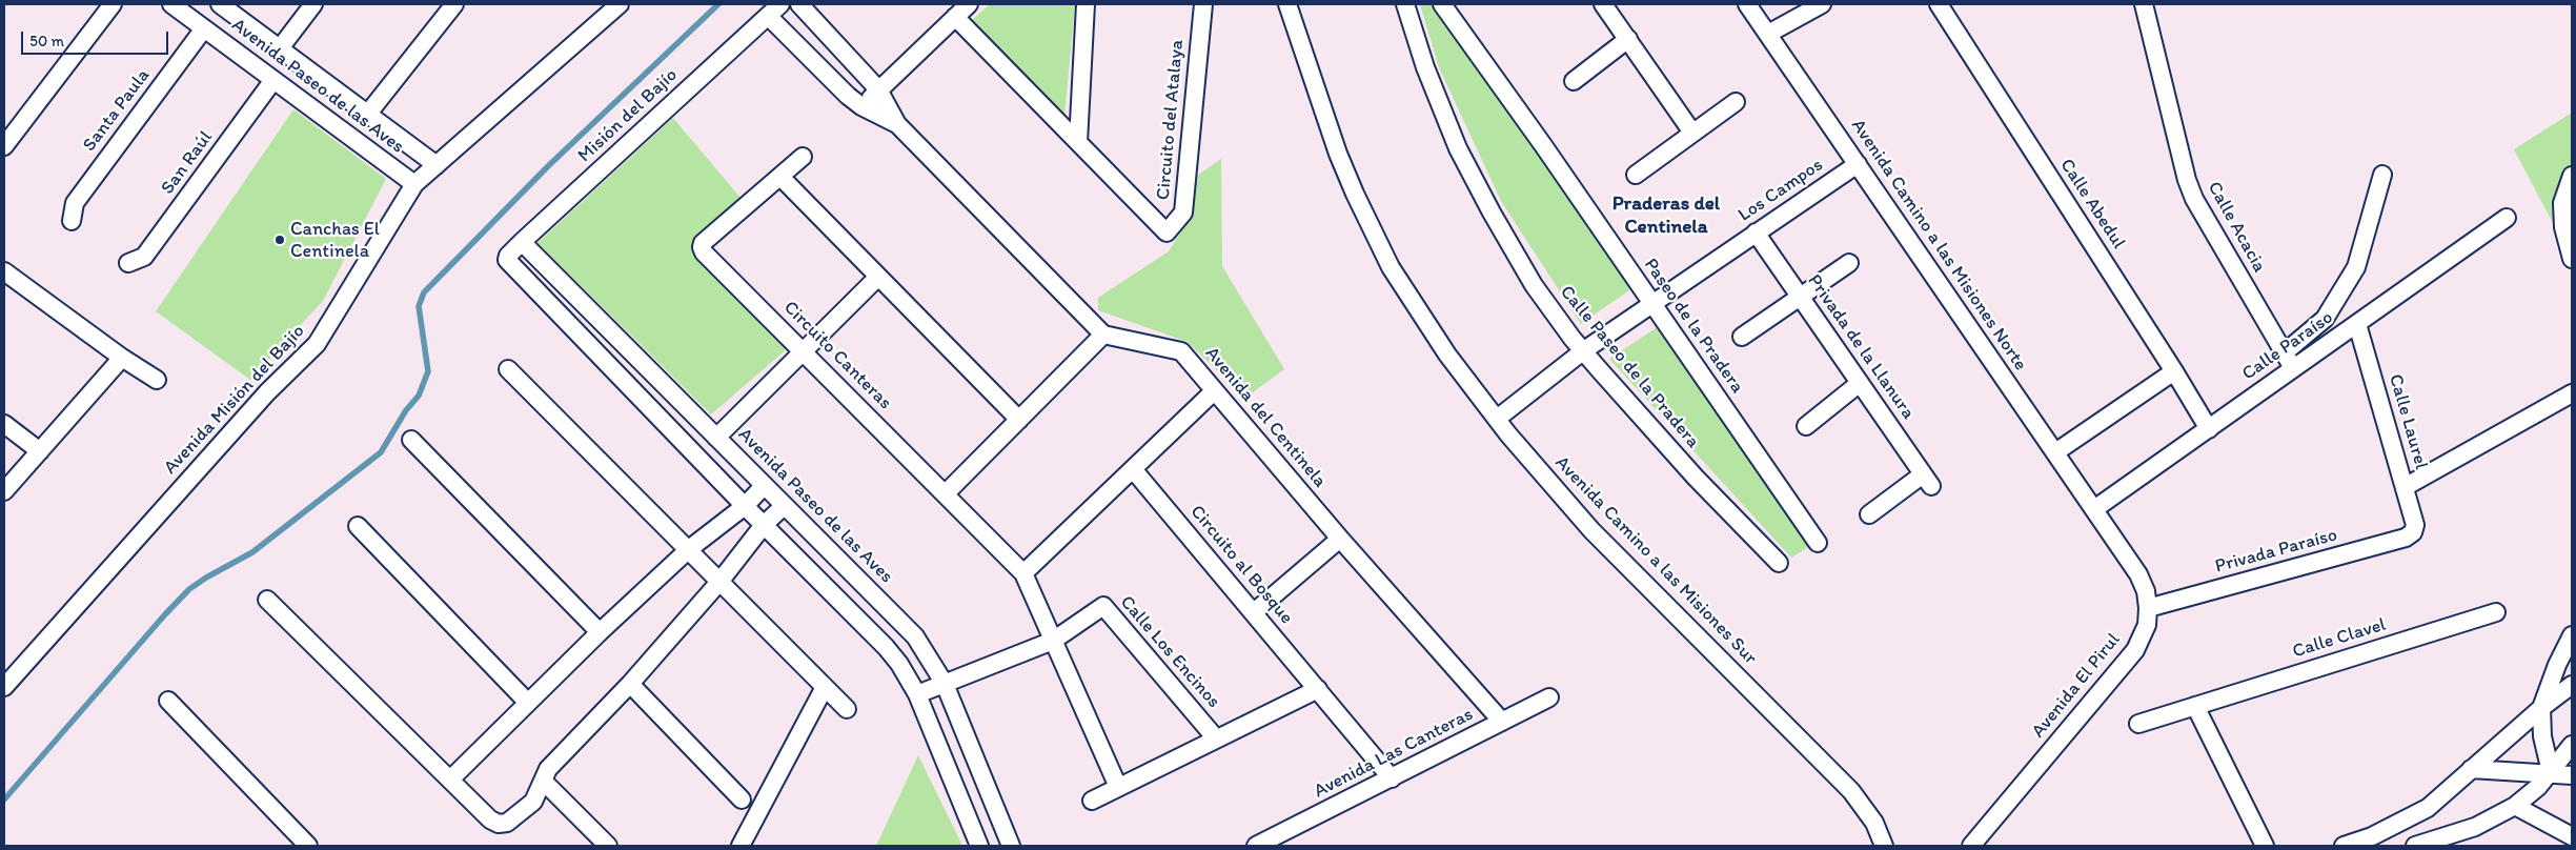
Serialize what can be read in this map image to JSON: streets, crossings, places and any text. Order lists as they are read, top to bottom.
{
  "streets": {
    "street": [
      "Avenida Paseo de las Aves",
      "Santa Paula",
      "Misión del Bajío",
      "Circuito del Atalaya",
      "San Raúl",
      "Los Campos",
      "Calle Abedul",
      "Calle Acacia",
      "Avenida Camino a las Misiones Norte",
      "Paseo de la Pradera",
      "Calle Paraíso",
      "Privada de la Llanura",
      "Circuito Canteras",
      "Calle Paseo de la Pradera",
      "Avenida Misión del Bajío",
      "Avenida del Centinela",
      "Calle Laurel",
      "Privada Paraíso",
      "Avenida Camino a las Misiones Sur",
      "Circuito al Bosque",
      "Calle Clavel",
      "Calle Los Encinos",
      "Avenida El Pirul",
      "Avenida Las Canteras"
    ]
  },
  "crossings": [
    ["Avenida Paseo de las Aves", "Santa Paula"],
    ["Avenida Paseo de las Aves", "Misión del Bajío"],
    ["Avenida Paseo de las Aves", "San Raúl"],
    ["Avenida Paseo de las Aves", "Avenida Misión del Bajío"],
    ["Avenida Paseo de las Aves", "Calle Los Encinos"],
    ["Los Campos", "Avenida Camino a las Misiones Norte"],
    ["Los Campos", "Paseo de la Pradera"],
    ["Los Campos", "Privada de la Llanura"],
    ["Los Campos", "Calle Paseo de la Pradera"],
    ["Los Campos", "Avenida Camino a las Misiones Sur"],
    ["Calle Abedul", "Calle Paraíso"],
    ["Calle Acacia", "Calle Paraíso"],
    ["Avenida Camino a las Misiones Norte", "Calle Paraíso"],
    ["Avenida Camino a las Misiones Norte", "Avenida El Pirul"],
    ["Calle Paraíso", "Calle Laurel"],
    ["Calle Paraíso", "Avenida El Pirul"],
    ["Avenida del Centinela", "Avenida Las Canteras"],
    ["Calle Laurel", "Privada Paraíso"],
    ["Privada Paraíso", "Avenida El Pirul"],
    ["Circuito al Bosque", "Avenida Las Canteras"]
  ],
  "districts": ["Praderas del Centinela"],
  "places": ["Canchas El Centinela"],
  "scale_bar": "50 m"
}
